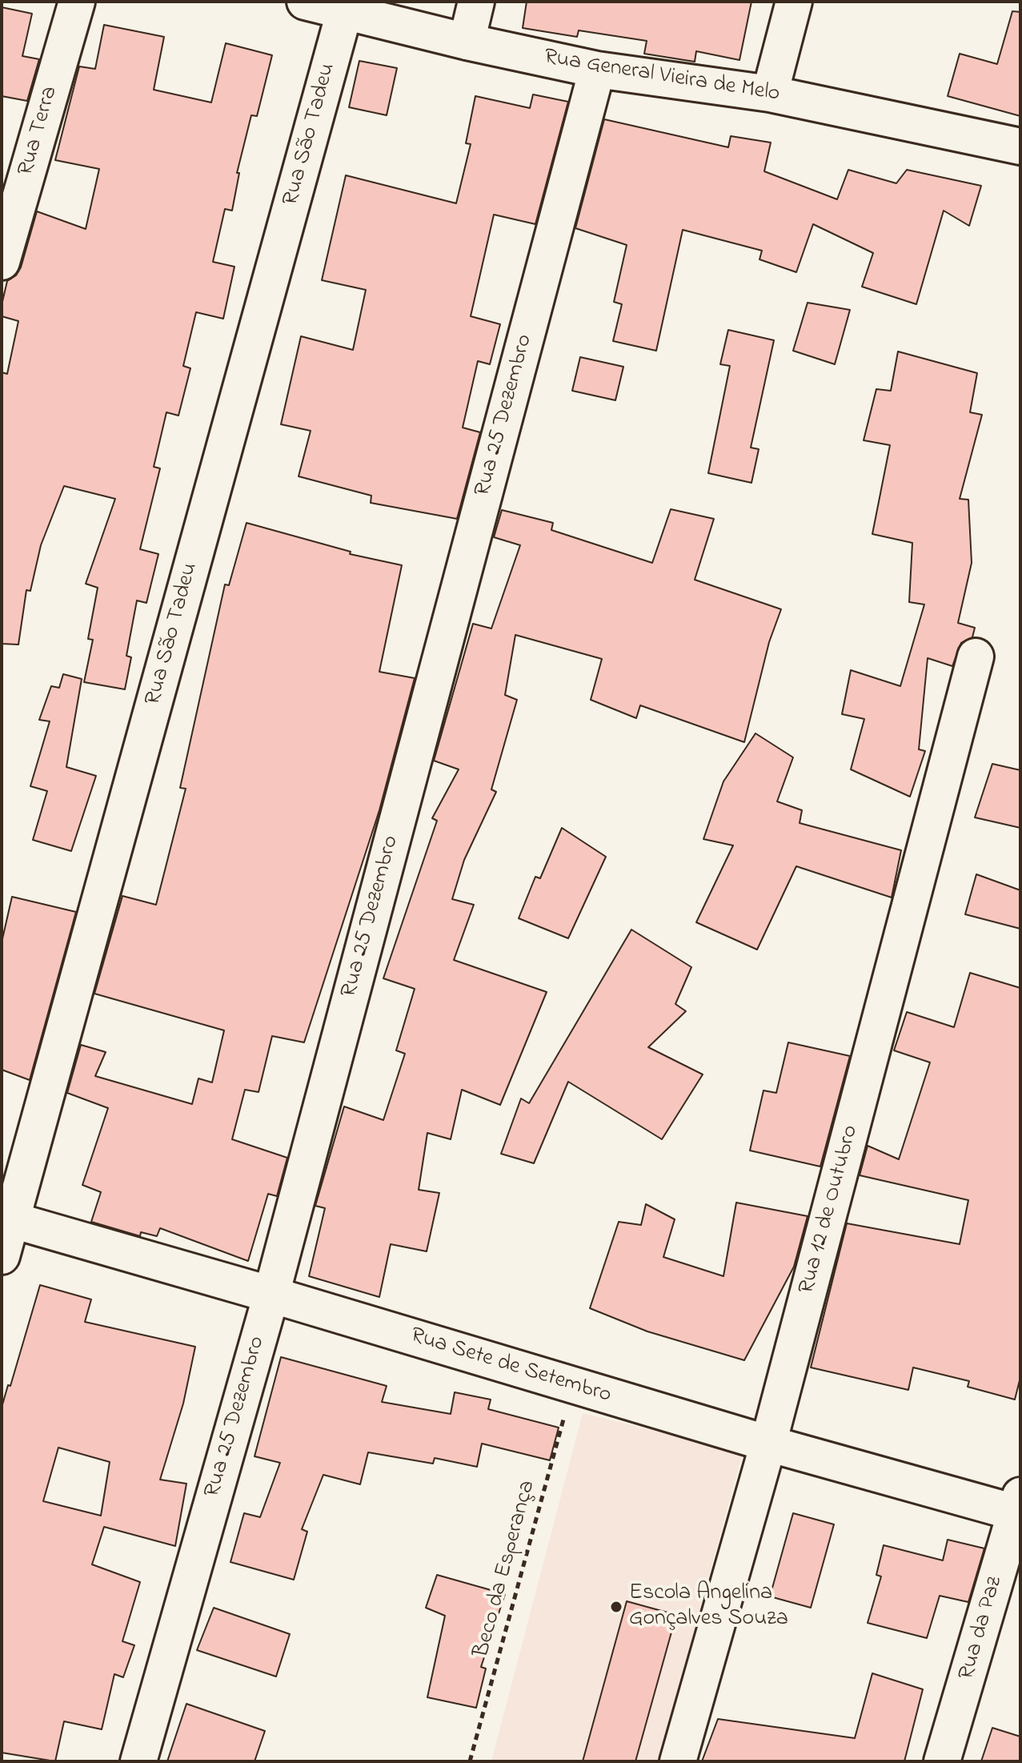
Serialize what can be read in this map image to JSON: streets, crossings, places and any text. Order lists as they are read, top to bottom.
{
  "streets": {
    "street": [
      "Rua General Vieira de Melo",
      "Rua Terra",
      "Rua São Tadeu",
      "Rua 25 Dezembro",
      "Rua 12 de Outubro",
      "Rua Sete de Setembro",
      "Rua da Paz"
    ],
    "path": ["Beco da Esperança"]
  },
  "crossings": [
    ["Rua General Vieira de Melo", "Rua São Tadeu"],
    ["Rua General Vieira de Melo", "Rua 25 Dezembro"],
    ["Rua São Tadeu", "Rua Sete de Setembro"],
    ["Rua 25 Dezembro", "Rua Sete de Setembro"],
    ["Rua 12 de Outubro", "Rua Sete de Setembro"],
    ["Rua Sete de Setembro", "Beco da Esperança"],
    ["Rua Sete de Setembro", "Rua da Paz"]
  ],
  "places": ["Escola Angelina Gonçalves Souza"]
}
